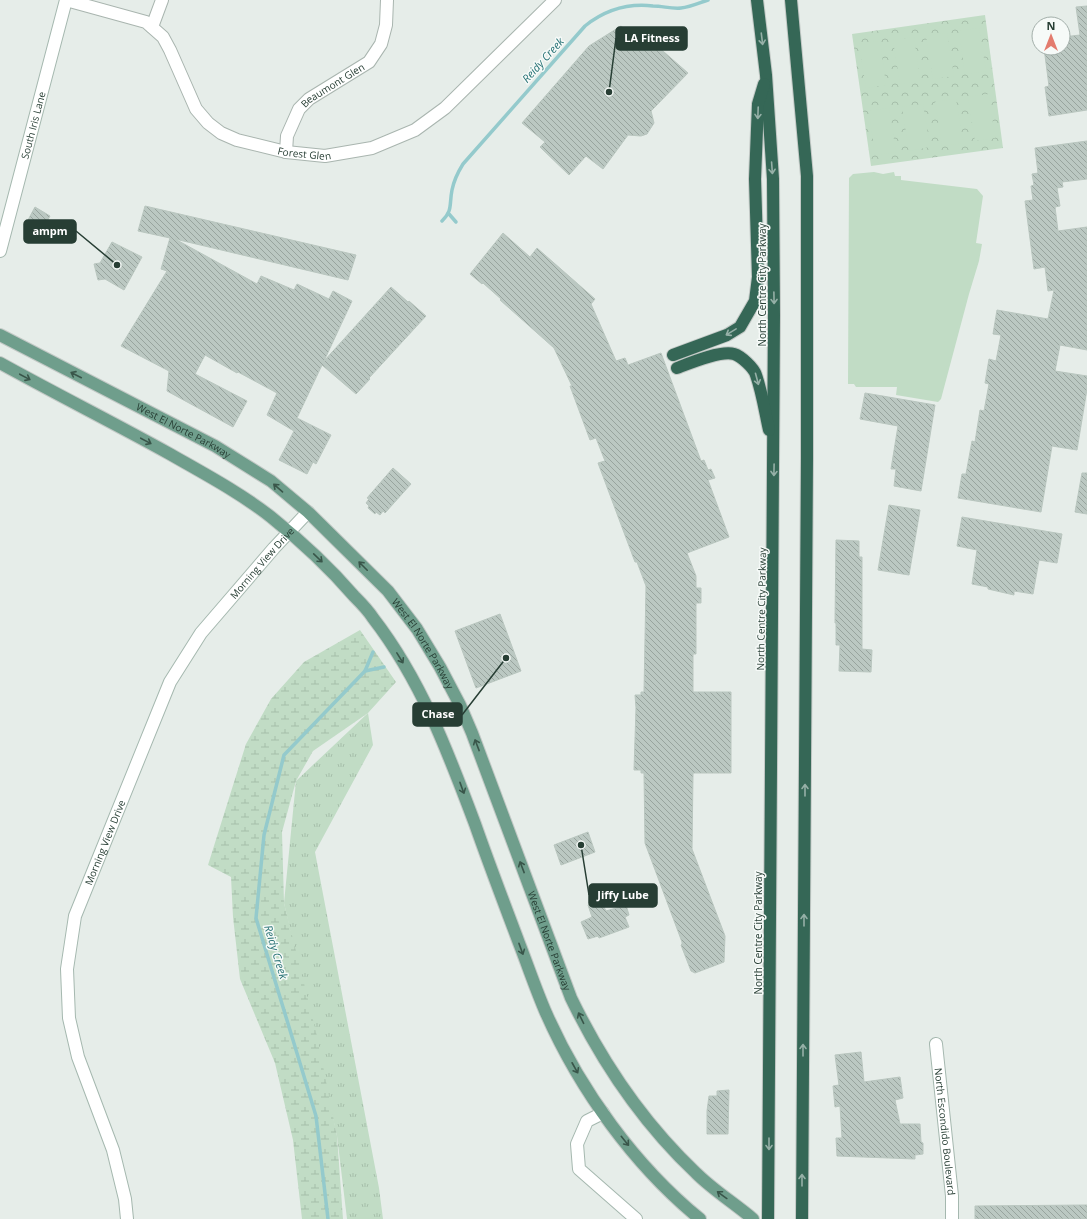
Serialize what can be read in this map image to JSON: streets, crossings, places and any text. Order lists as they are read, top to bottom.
{
  "streets": {
    "highway": ["North Centre City Parkway"],
    "main road": ["West El Norte Parkway"],
    "street": [
      "Beaumont Glen",
      "South Iris Lane",
      "Forest Glen",
      "Morning View Drive",
      "North Escondido Boulevard"
    ]
  },
  "crossings": [
    ["Beaumont Glen", "Forest Glen"],
    ["South Iris Lane", "Forest Glen"],
    ["West El Norte Parkway", "Morning View Drive"]
  ],
  "water": ["Reidy Creek"],
  "places": [
    "LA Fitness",
    "ampm",
    "Chase",
    "Jiffy Lube"
  ],
  "north": "top"
}
